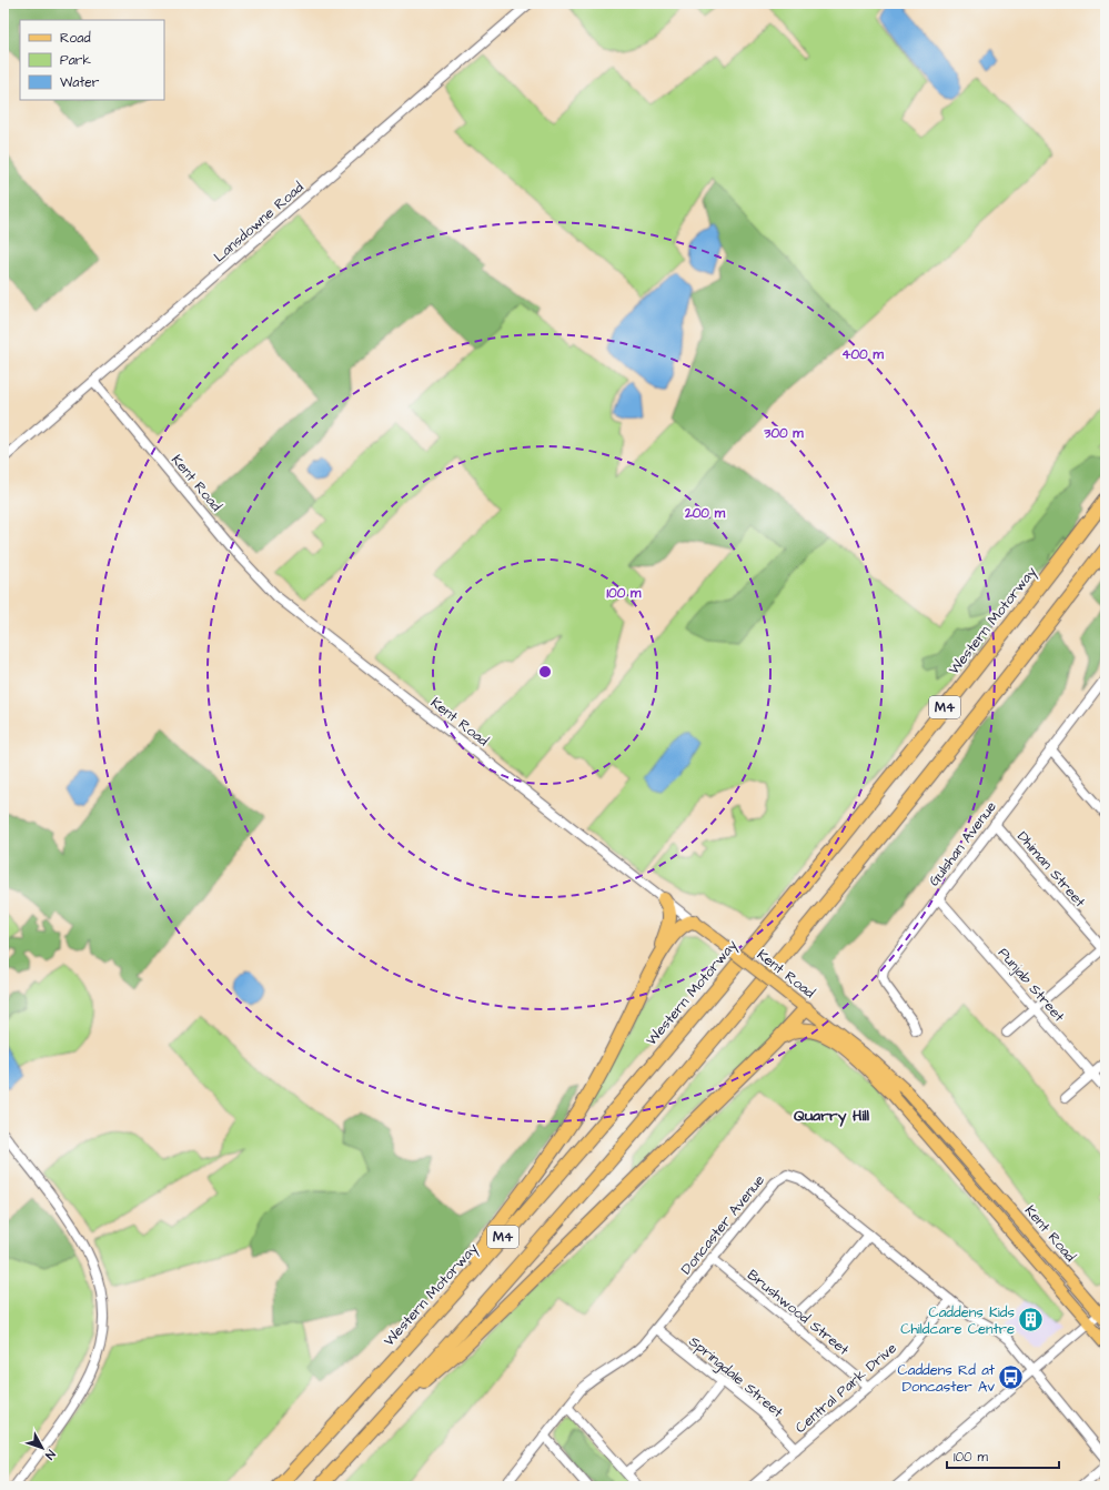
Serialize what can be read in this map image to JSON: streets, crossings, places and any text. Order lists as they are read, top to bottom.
{
  "streets": {
    "highway": ["Western Motorway", "M4"],
    "main road": ["Kent Road"],
    "street": [
      "Lansdowne Road",
      "Gulshan Avenue",
      "Dhiman Street",
      "Punjab Street",
      "Doncaster Avenue",
      "Brushwood Street",
      "Springdale Street",
      "Central Park Drive"
    ]
  },
  "crossings": [
    ["Lansdowne Road", "Kent Road"],
    ["Gulshan Avenue", "Dhiman Street"],
    ["Gulshan Avenue", "Punjab Street"],
    ["Doncaster Avenue", "Brushwood Street"],
    ["Doncaster Avenue", "Springdale Street"],
    ["Doncaster Avenue", "Central Park Drive"],
    ["Brushwood Street", "Central Park Drive"],
    ["Springdale Street", "Central Park Drive"]
  ],
  "districts": ["Quarry Hill"],
  "places": {
    "building": ["Caddens Kids Childcare Centre"],
    "bus stop": ["Caddens Rd at Doncaster Av"]
  },
  "legend": ["Road", "Park", "Water"],
  "scale_bar": "100 m",
  "north": "bottom right",
  "rings": [
    "400 m",
    "300 m",
    "200 m",
    "100 m"
  ]
}
